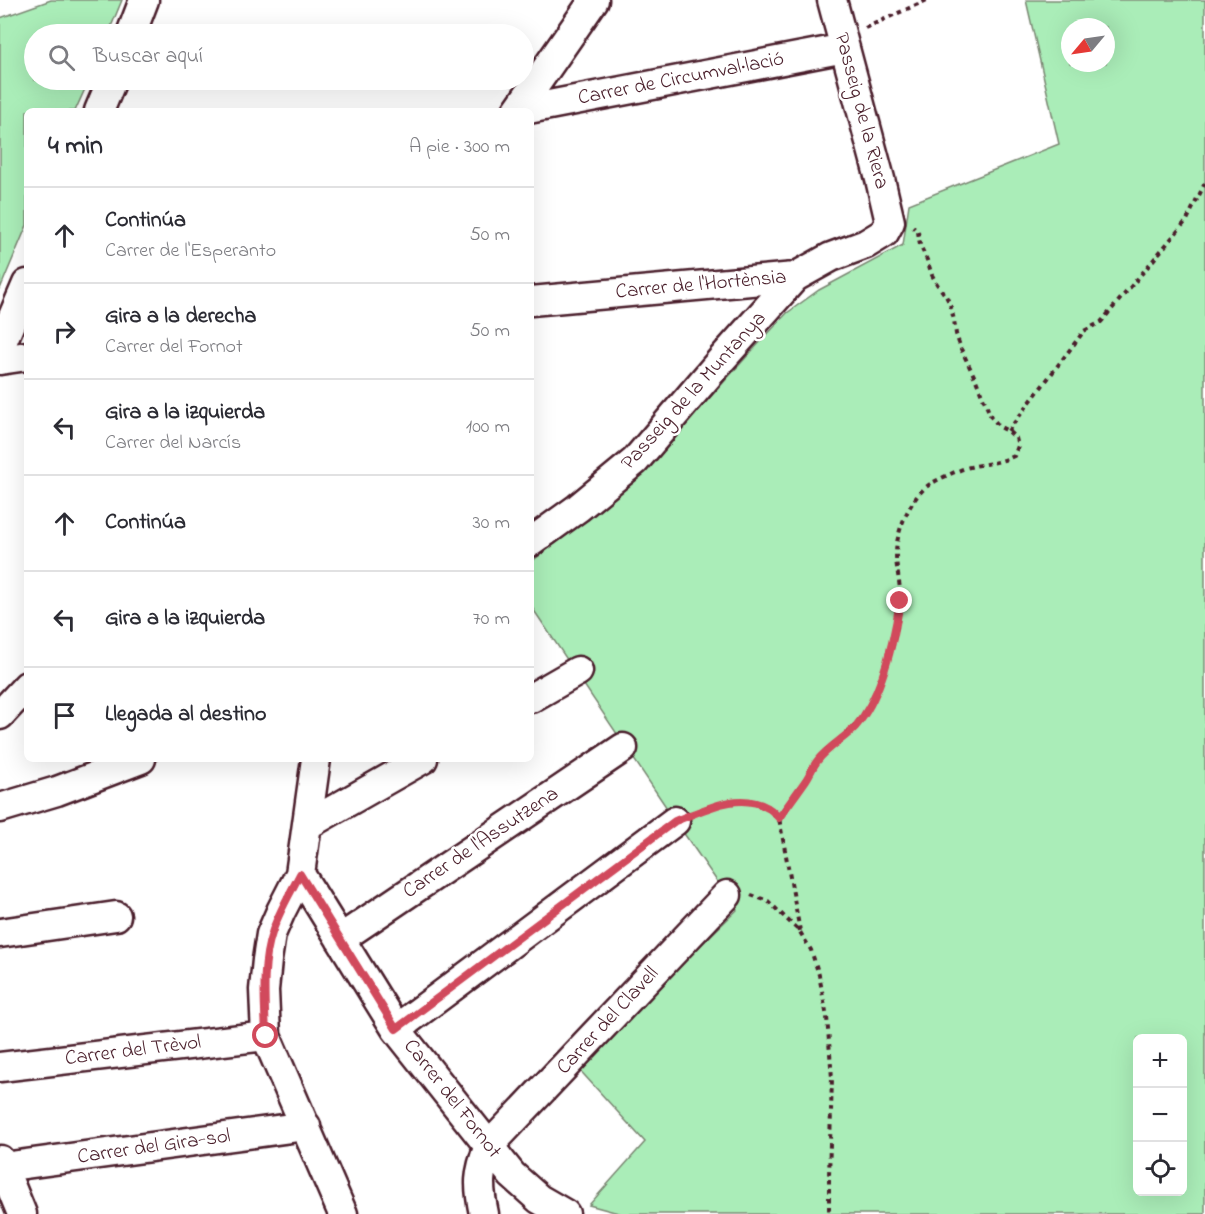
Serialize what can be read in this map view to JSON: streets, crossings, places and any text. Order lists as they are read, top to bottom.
{
  "streets": {
    "street": [
      "Carrer de Circumval·lació",
      "Passeig de la Riera",
      "Carrer de l'Hortènsia",
      "Passeig de la Muntanya",
      "Carrer de l'Assutzena",
      "Carrer del Clavell",
      "Carrer del Trèvol",
      "Carrer del Fornot",
      "Carrer del Gira-sol"
    ]
  },
  "crossings": [
    ["Carrer de Circumval·lació", "Passeig de la Riera"],
    ["Passeig de la Riera", "Carrer de l'Hortènsia"],
    ["Carrer de l'Hortènsia", "Passeig de la Muntanya"],
    ["Carrer de l'Assutzena", "Carrer del Fornot"],
    ["Carrer del Clavell", "Carrer del Fornot"]
  ],
  "north": "bottom left",
  "page": {
    "search": "Buscar aquí",
    "heading": ["4 min", "A pie · 300 m"],
    "list": [
      ["Continúa", "Carrer de l'Esperanto", "50 m"],
      ["Gira a la derecha", "Carrer del Fornot", "50 m"],
      ["Gira a la izquierda", "Carrer del Narcís", "100 m"],
      ["Continúa", "30 m"],
      ["Gira a la izquierda", "70 m"],
      "Llegada al destino"
    ],
    "map_buttons": ["+", "−"]
  }
}
